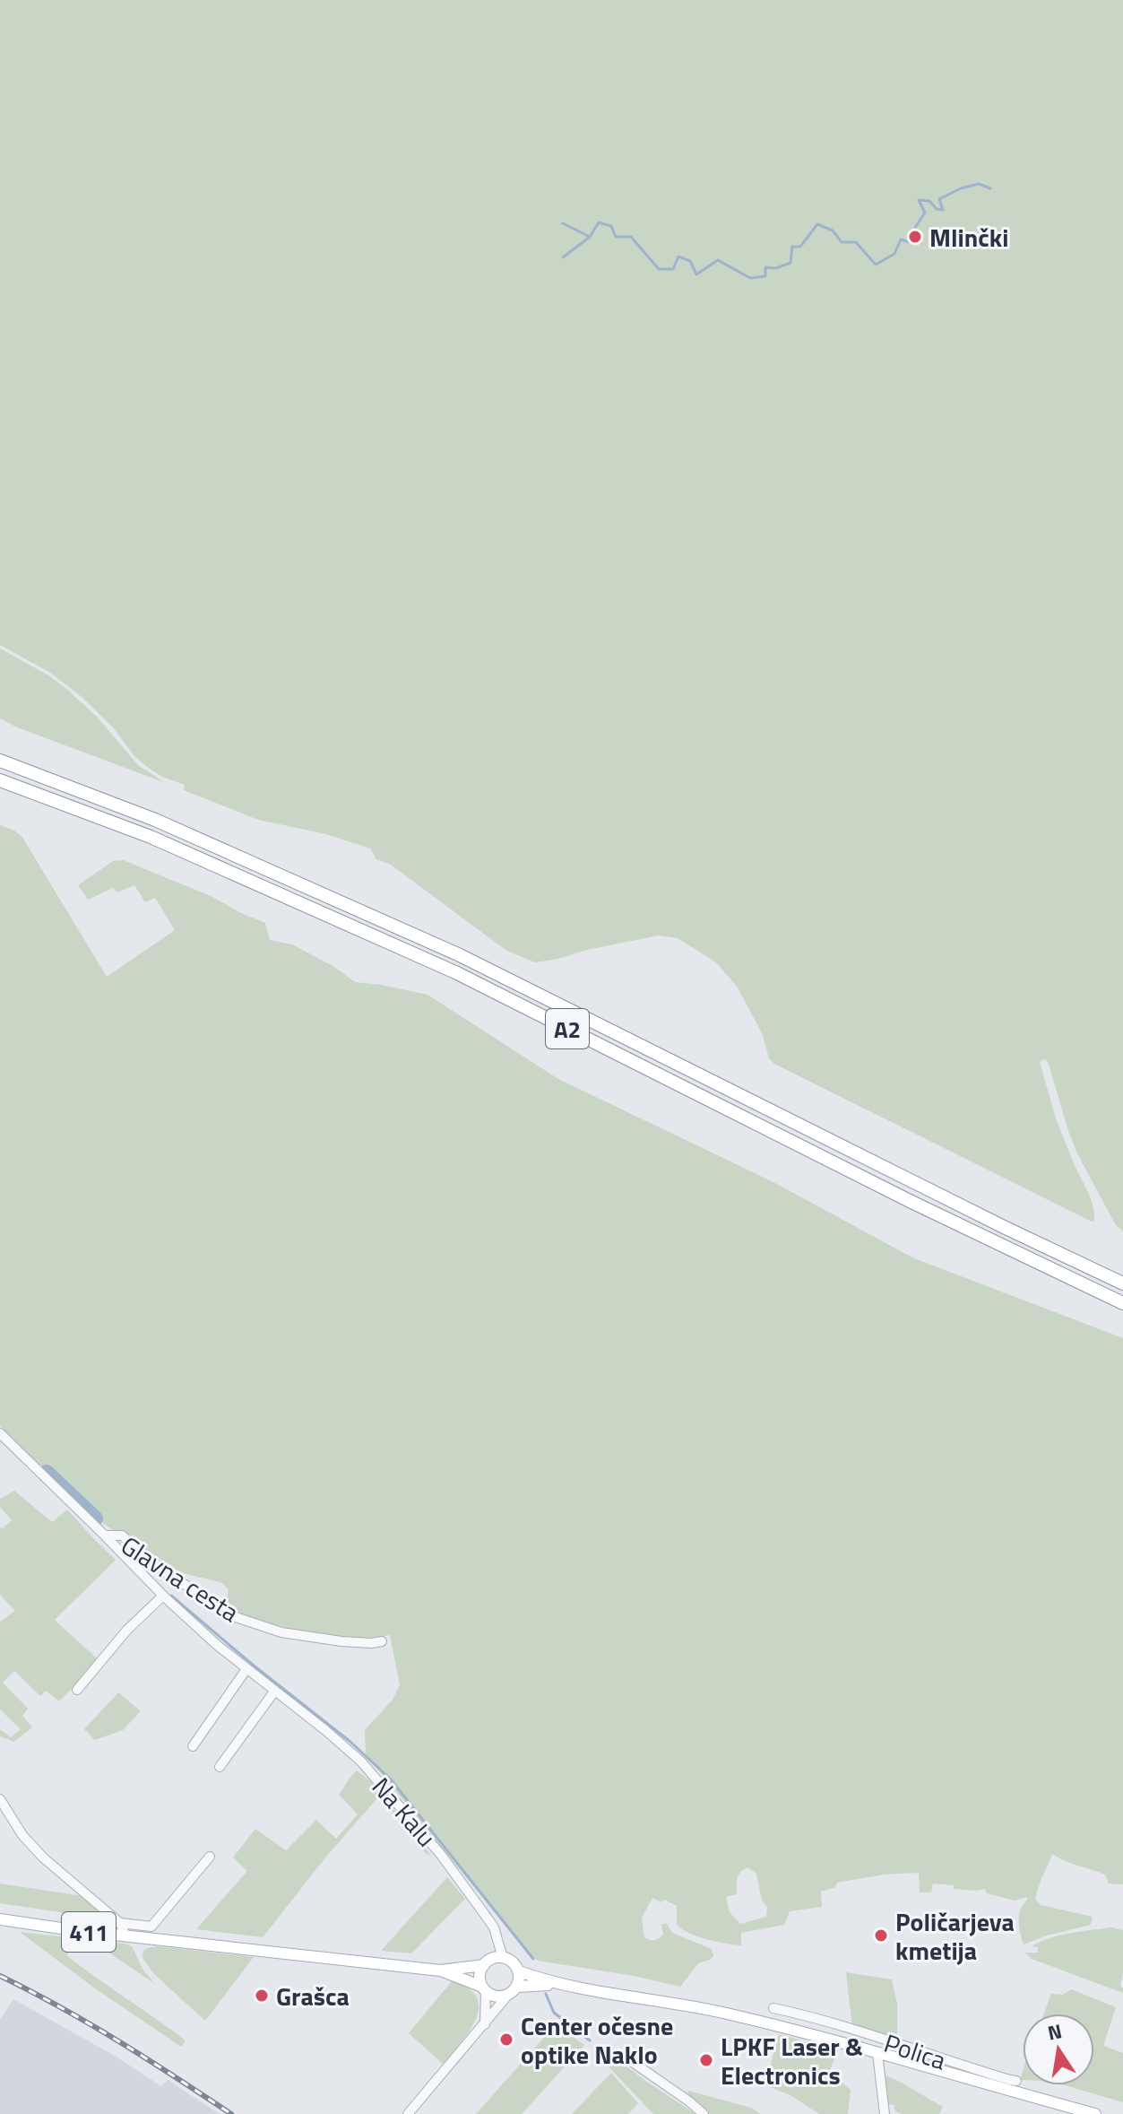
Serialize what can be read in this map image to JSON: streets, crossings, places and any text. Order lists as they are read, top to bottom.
{
  "streets": {
    "highway": ["A2"],
    "main road": ["411"],
    "street": ["Glavna cesta", "Na Kalu", "Polica"]
  },
  "crossings": [
    ["Glavna cesta", "Na Kalu"],
    ["Na Kalu", "411"],
    ["411", "Polica"]
  ],
  "places": [
    "Mlinčki",
    "Poličarjeva kmetija",
    "Grašca",
    "Center očesne optike Naklo",
    "LPKF Laser & Electronics"
  ],
  "north": "top"
}
